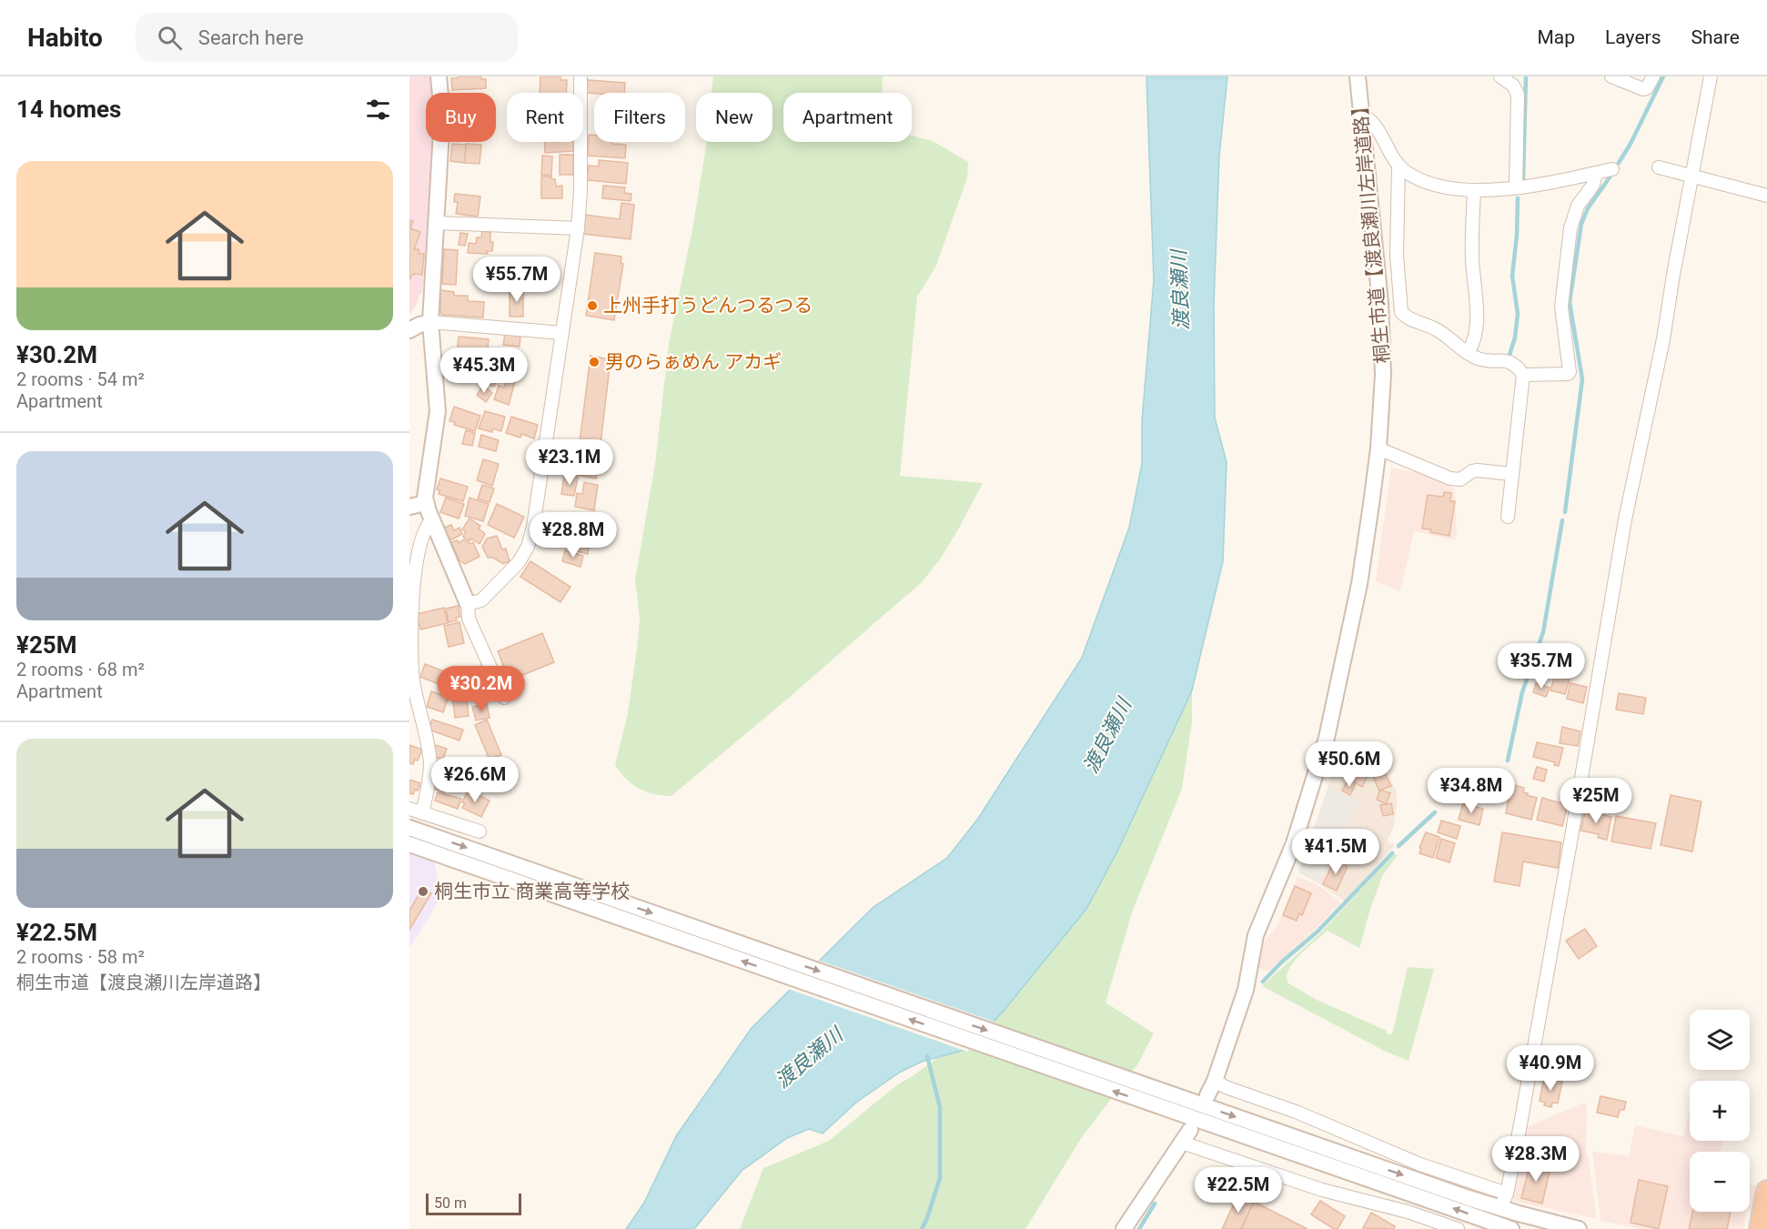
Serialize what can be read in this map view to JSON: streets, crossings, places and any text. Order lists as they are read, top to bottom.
{
  "streets": {
    "street": ["桐生市道【渡良瀬川左岸道路】"]
  },
  "water": ["渡良瀬川"],
  "places": ["上州手打うどんつるつる", "男のらぁめん アカギ", "桐生市立 商業高等学校"],
  "scale_bar": "50 m",
  "page": {
    "header": "Habito",
    "search": "Search here",
    "nav": ["Map", "Layers", "Share"],
    "heading": "14 homes",
    "chip": [
      "Buy",
      "Rent",
      "Filters",
      "New",
      "Apartment"
    ],
    "list": [
      {
        "name": "¥30.2M",
        "note": "2 rooms · 54 m² · Apartment"
      },
      {
        "name": "¥25M",
        "note": "2 rooms · 68 m² · Apartment"
      },
      {
        "name": "¥22.5M",
        "note": "2 rooms · 58 m² · 桐生市道【渡良瀬川左岸道路】"
      }
    ],
    "price": [
      "¥55.7M",
      "¥45.3M",
      "¥23.1M",
      "¥28.8M",
      "¥35.7M",
      "¥30.2M",
      "¥50.6M",
      "¥26.6M",
      "¥34.8M",
      "¥25M",
      "¥41.5M",
      "¥40.9M",
      "¥28.3M",
      "¥22.5M"
    ],
    "map_buttons": ["+", "−"],
    "scale": "50 m"
  }
}
